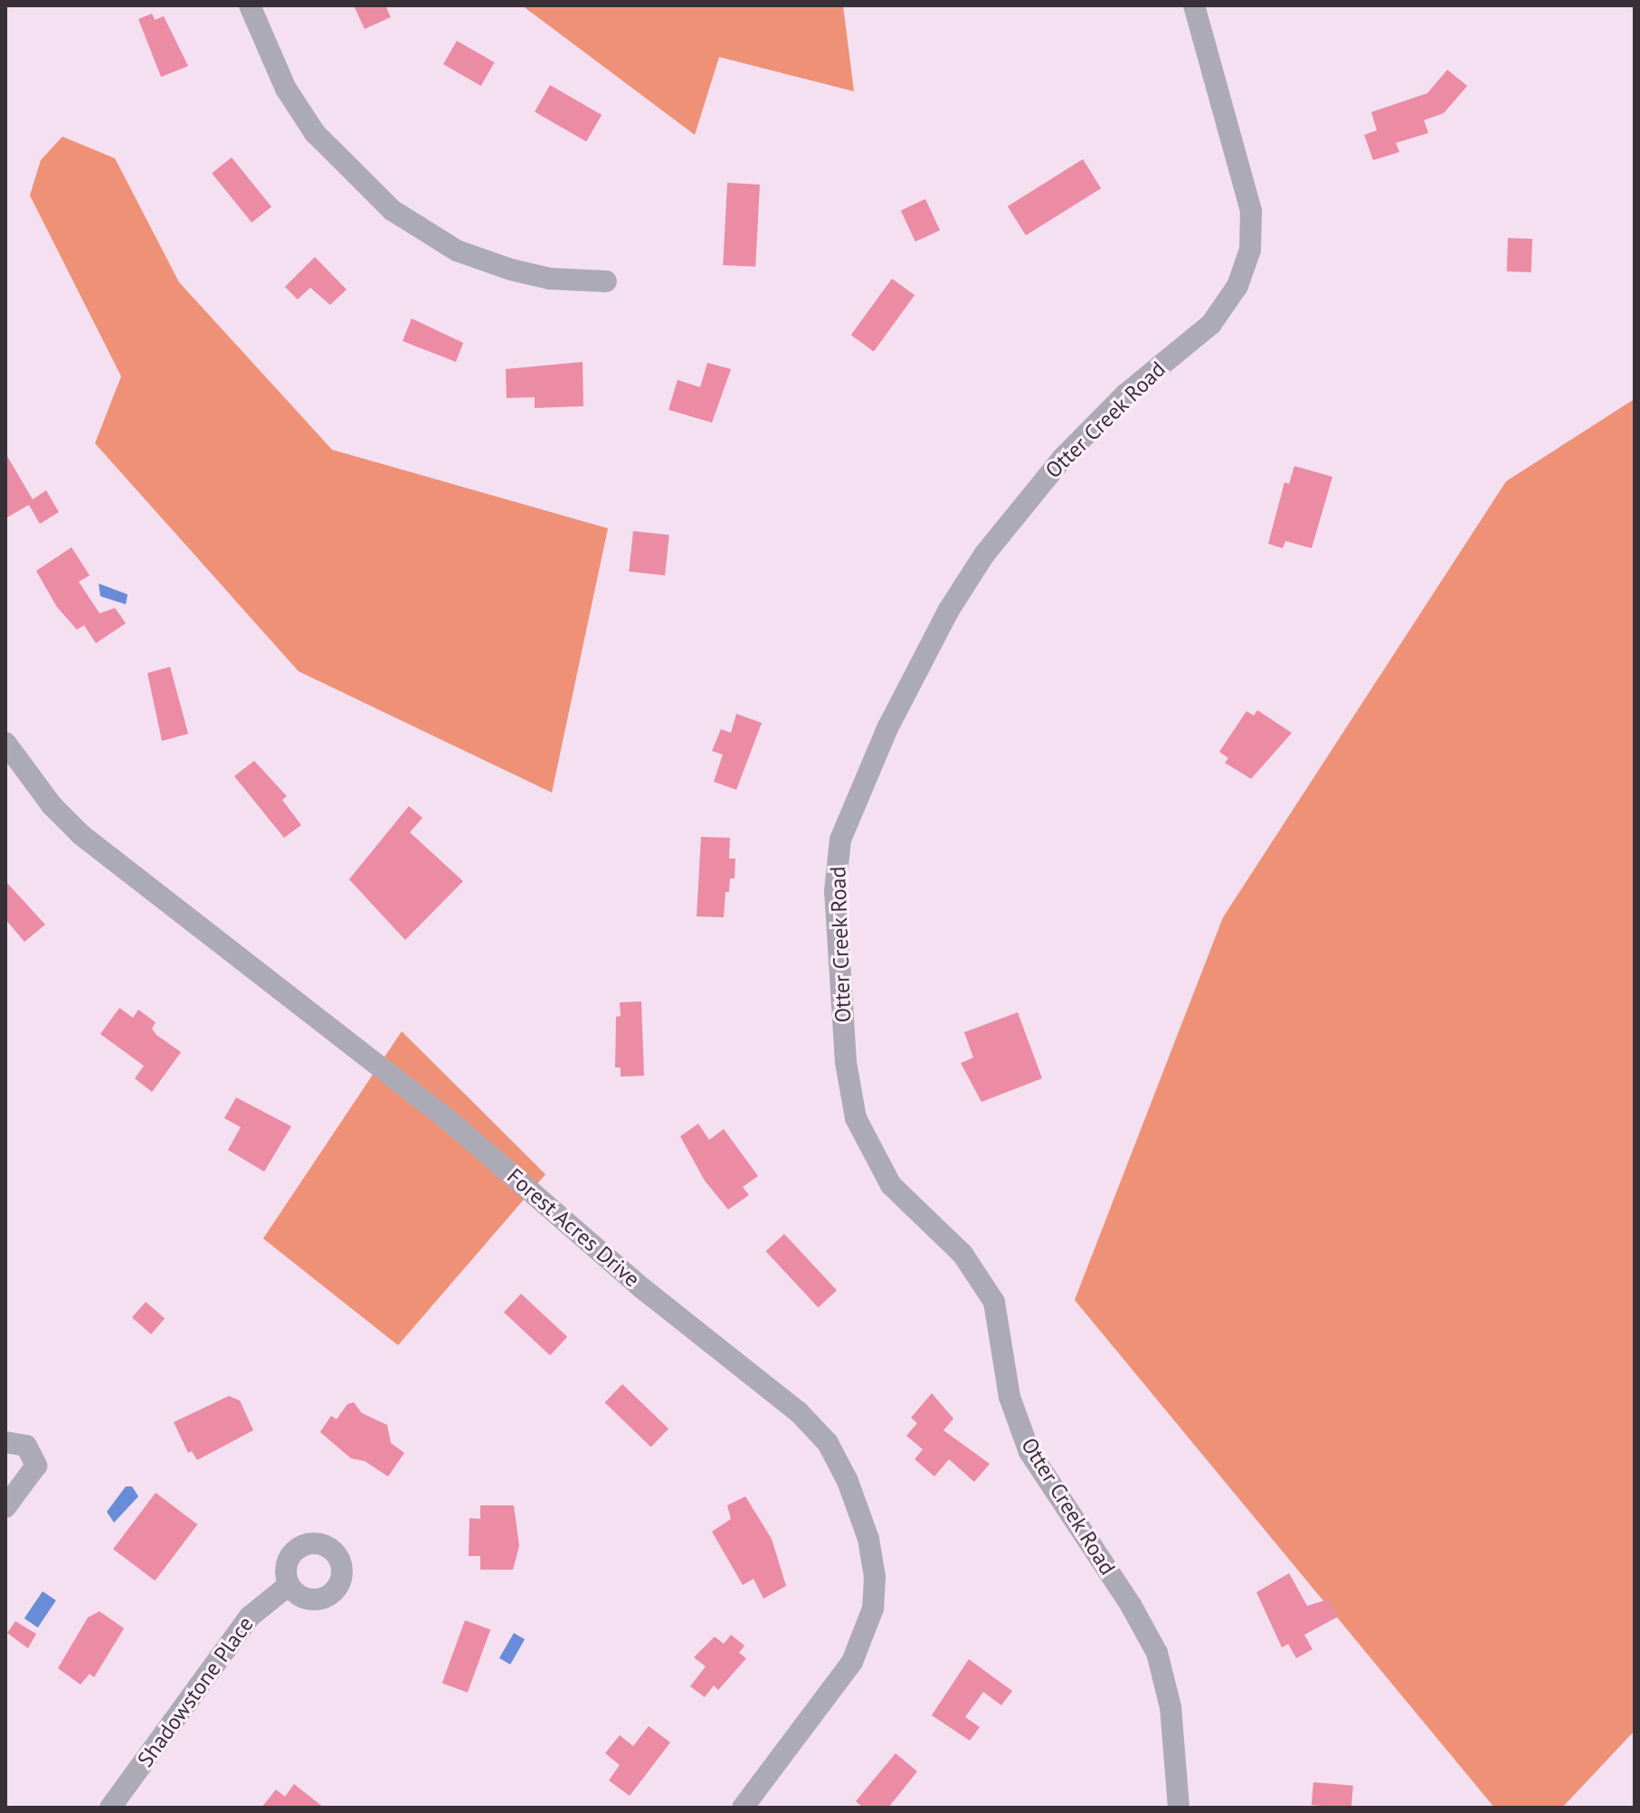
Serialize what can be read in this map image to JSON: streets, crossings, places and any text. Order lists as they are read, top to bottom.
{
  "streets": {
    "street": ["Otter Creek Road", "Forest Acres Drive", "Shadowstone Place"]
  }
}
